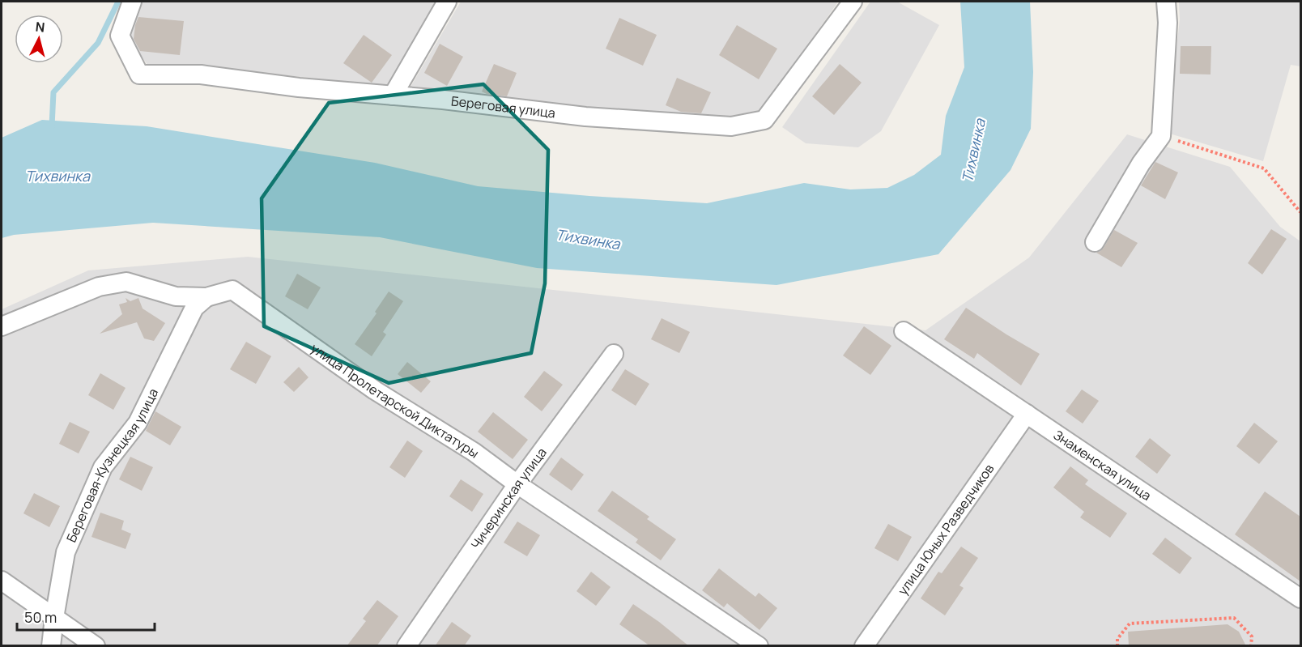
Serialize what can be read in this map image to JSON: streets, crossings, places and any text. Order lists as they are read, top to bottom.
{
  "streets": {
    "street": [
      "Береговая улица",
      "улица Пролетарской Диктатуры",
      "Знаменская улица",
      "Береговая-Кузнецкая улица",
      "Чичеринская улица",
      "улица Юных Разведчиков"
    ]
  },
  "crossings": [
    ["улица Пролетарской Диктатуры", "Береговая-Кузнецкая улица"],
    ["улица Пролетарской Диктатуры", "Чичеринская улица"],
    ["Знаменская улица", "улица Юных Разведчиков"]
  ],
  "water": ["Тихвинка"],
  "scale_bar": "50 m",
  "north": "top"
}
